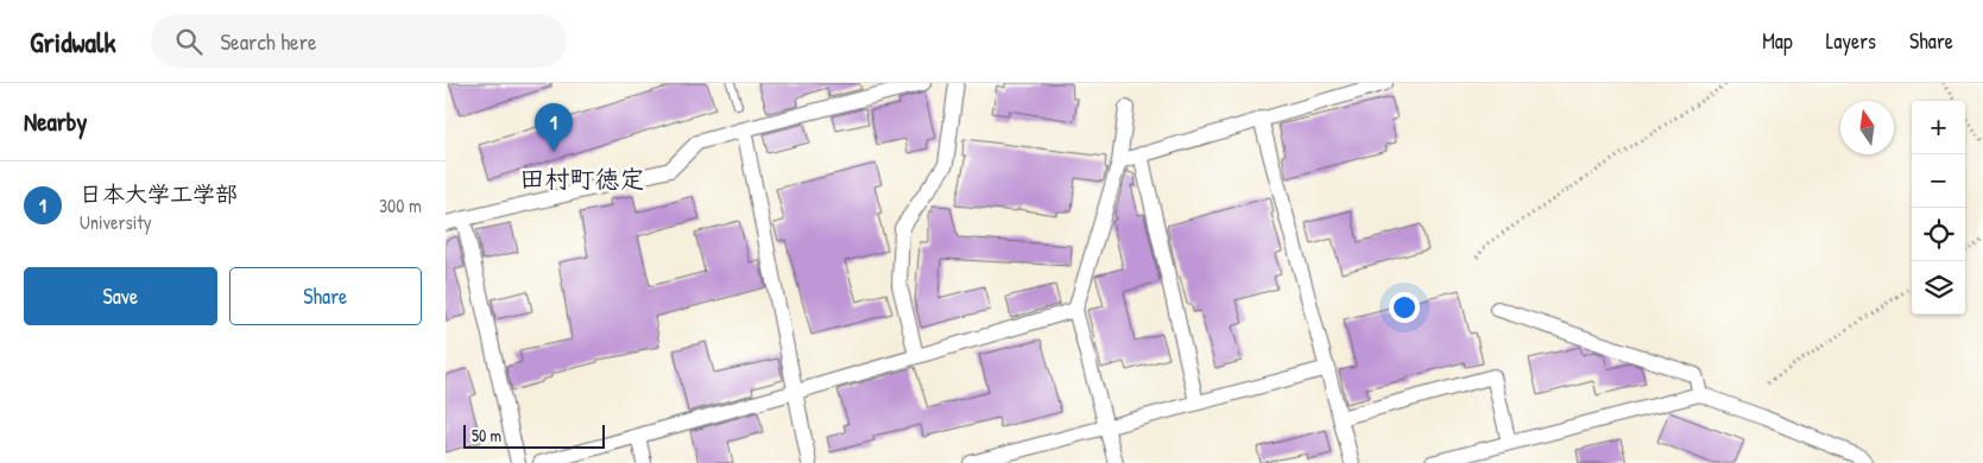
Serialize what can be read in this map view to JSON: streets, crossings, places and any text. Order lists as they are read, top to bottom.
{
  "districts": ["田村町徳定"],
  "scale_bar": "50 m",
  "north": "top",
  "page": {
    "header": "Gridwalk",
    "search": "Search here",
    "nav": ["Map", "Layers", "Share"],
    "heading": "Nearby",
    "map_buttons": ["+", "−"],
    "pins": "1",
    "list": [
      {
        "mark": "1",
        "name": "日本大学工学部",
        "note": "University",
        "value": "300 m"
      }
    ],
    "buttons": ["Save", "Share"],
    "scale": "50 m"
  }
}
